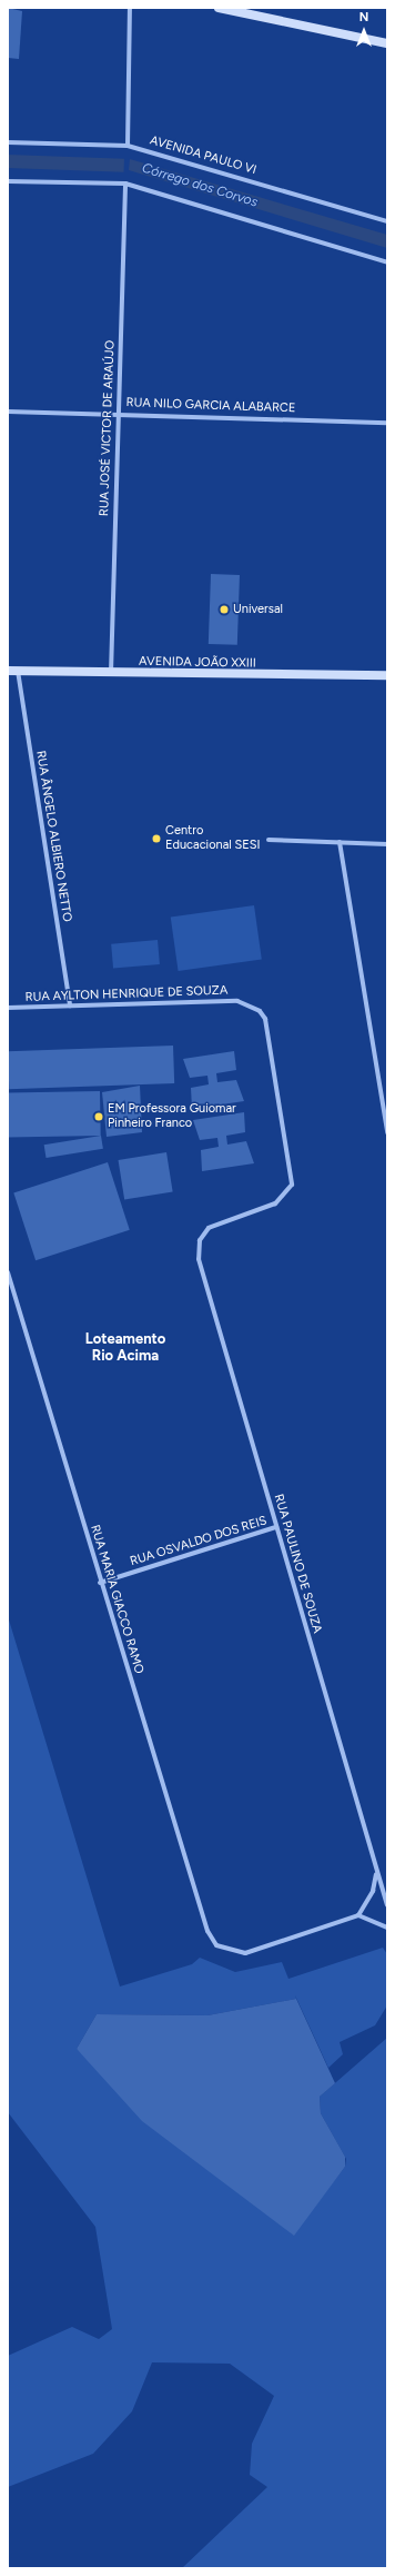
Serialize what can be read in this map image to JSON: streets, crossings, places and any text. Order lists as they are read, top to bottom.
{
  "streets": {
    "main road": ["AVENIDA JOÃO XXIII"],
    "street": [
      "AVENIDA PAULO VI",
      "RUA NILO GARCIA ALABARCE",
      "RUA JOSÉ VICTOR DE ARAÚJO",
      "RUA ÂNGELO ALBIERO NETTO",
      "RUA AYLTON HENRIQUE DE SOUZA",
      "RUA OSVALDO DOS REIS",
      "RUA PAULINO DE SOUZA",
      "RUA MARIA GIACCO RAMO"
    ]
  },
  "crossings": [
    ["RUA NILO GARCIA ALABARCE", "RUA JOSÉ VICTOR DE ARAÚJO"],
    ["RUA JOSÉ VICTOR DE ARAÚJO", "AVENIDA JOÃO XXIII"],
    ["AVENIDA JOÃO XXIII", "RUA ÂNGELO ALBIERO NETTO"],
    ["RUA ÂNGELO ALBIERO NETTO", "RUA AYLTON HENRIQUE DE SOUZA"],
    ["RUA AYLTON HENRIQUE DE SOUZA", "RUA PAULINO DE SOUZA"],
    ["RUA OSVALDO DOS REIS", "RUA PAULINO DE SOUZA"],
    ["RUA OSVALDO DOS REIS", "RUA MARIA GIACCO RAMO"]
  ],
  "districts": ["Loteamento Rio Acima"],
  "water": ["Córrego dos Corvos"],
  "places": ["Universal", "Centro Educacional SESI", "EM Professora Guiomar Pinheiro Franco"],
  "north": "top"
}
